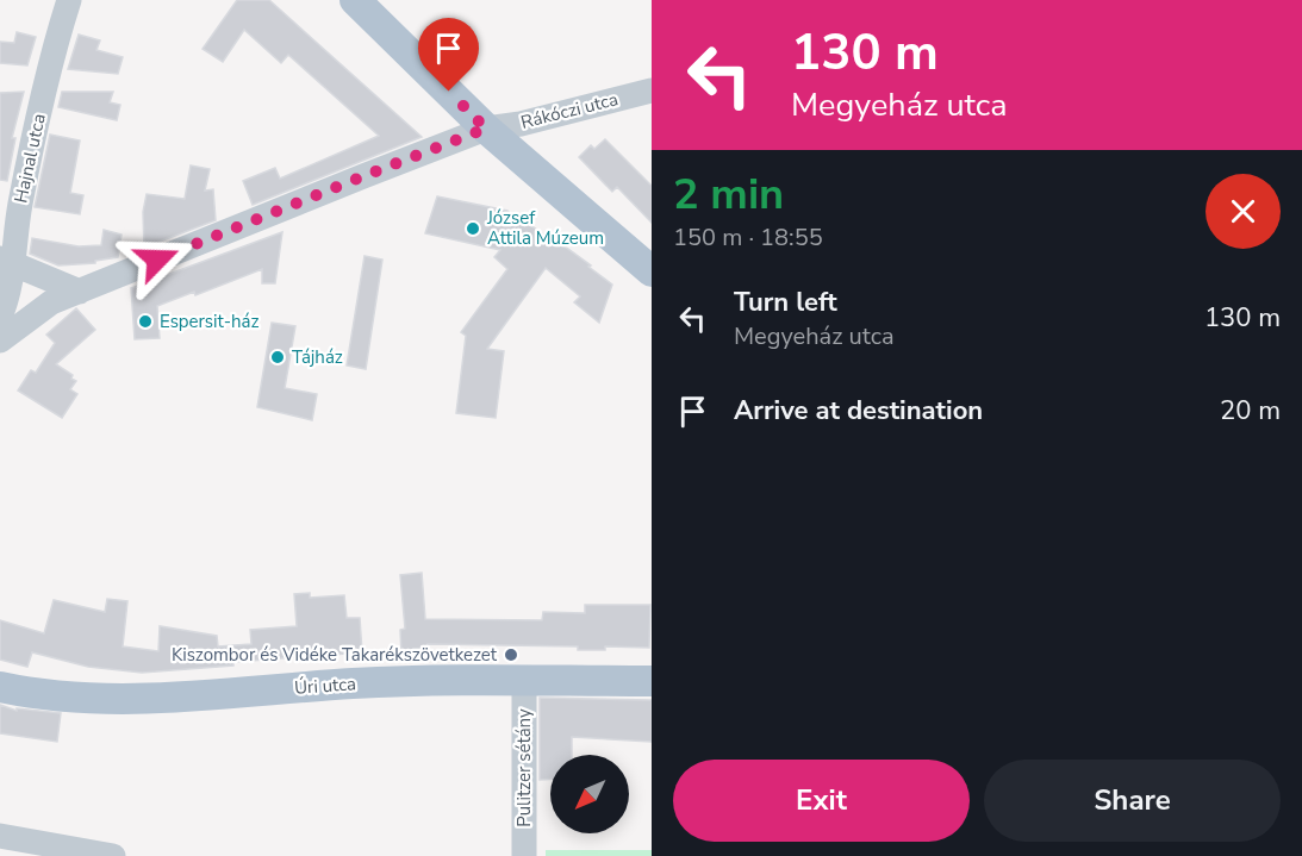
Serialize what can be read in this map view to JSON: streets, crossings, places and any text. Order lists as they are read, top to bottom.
{
  "streets": {
    "main road": ["Úri utca"],
    "street": ["Rákóczi utca", "Hajnal utca", "Pulitzer sétány"]
  },
  "crossings": [
    ["Úri utca", "Pulitzer sétány"]
  ],
  "places": [
    "József Attila Múzeum",
    "Espersit-ház",
    "Tájház",
    "Kiszombor és Vidéke Takarékszövetkezet"
  ],
  "north": "bottom left",
  "page": {
    "turn": ["130 m", "Megyeház utca"],
    "heading": ["2 min", "150 m · 18:55"],
    "list": [
      {
        "name": "Turn left",
        "note": "Megyeház utca",
        "value": "130 m"
      },
      {
        "name": "Arrive at destination",
        "value": "20 m"
      }
    ],
    "buttons": ["Exit", "Share"]
  }
}
